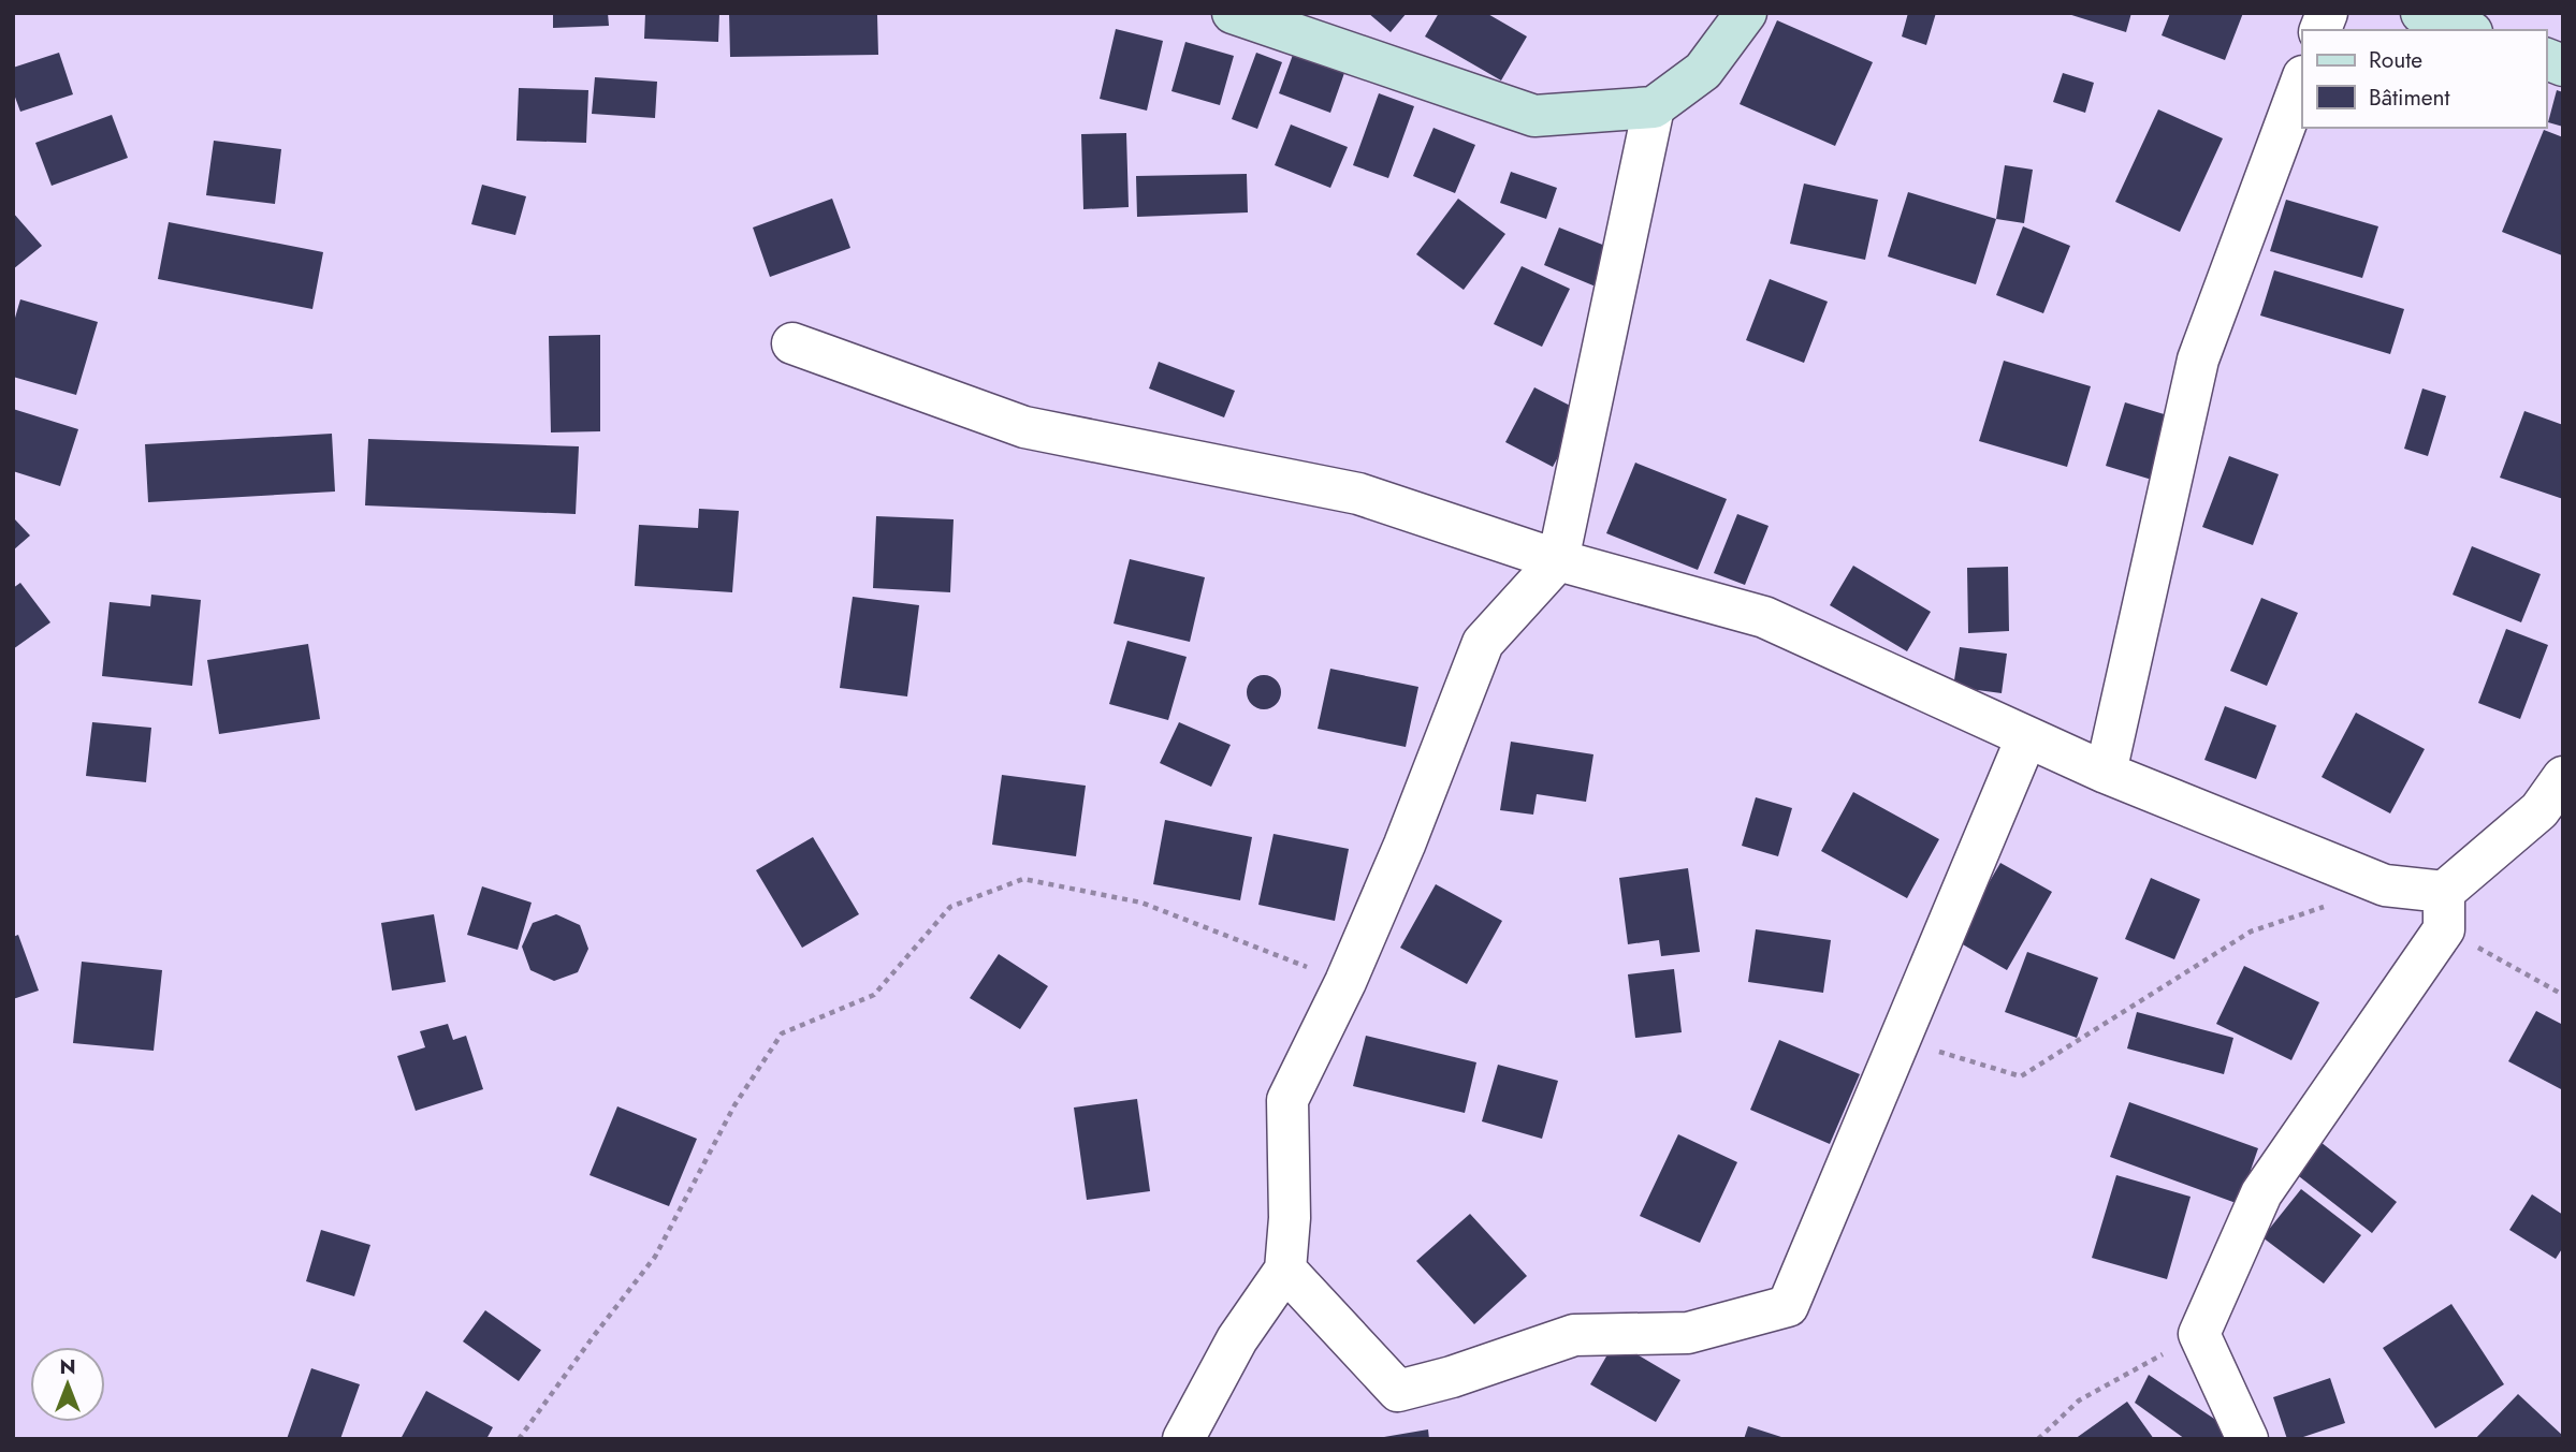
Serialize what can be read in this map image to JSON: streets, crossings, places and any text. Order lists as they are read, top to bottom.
{
  "legend": ["Route", "Bâtiment"],
  "north": "top"
}
